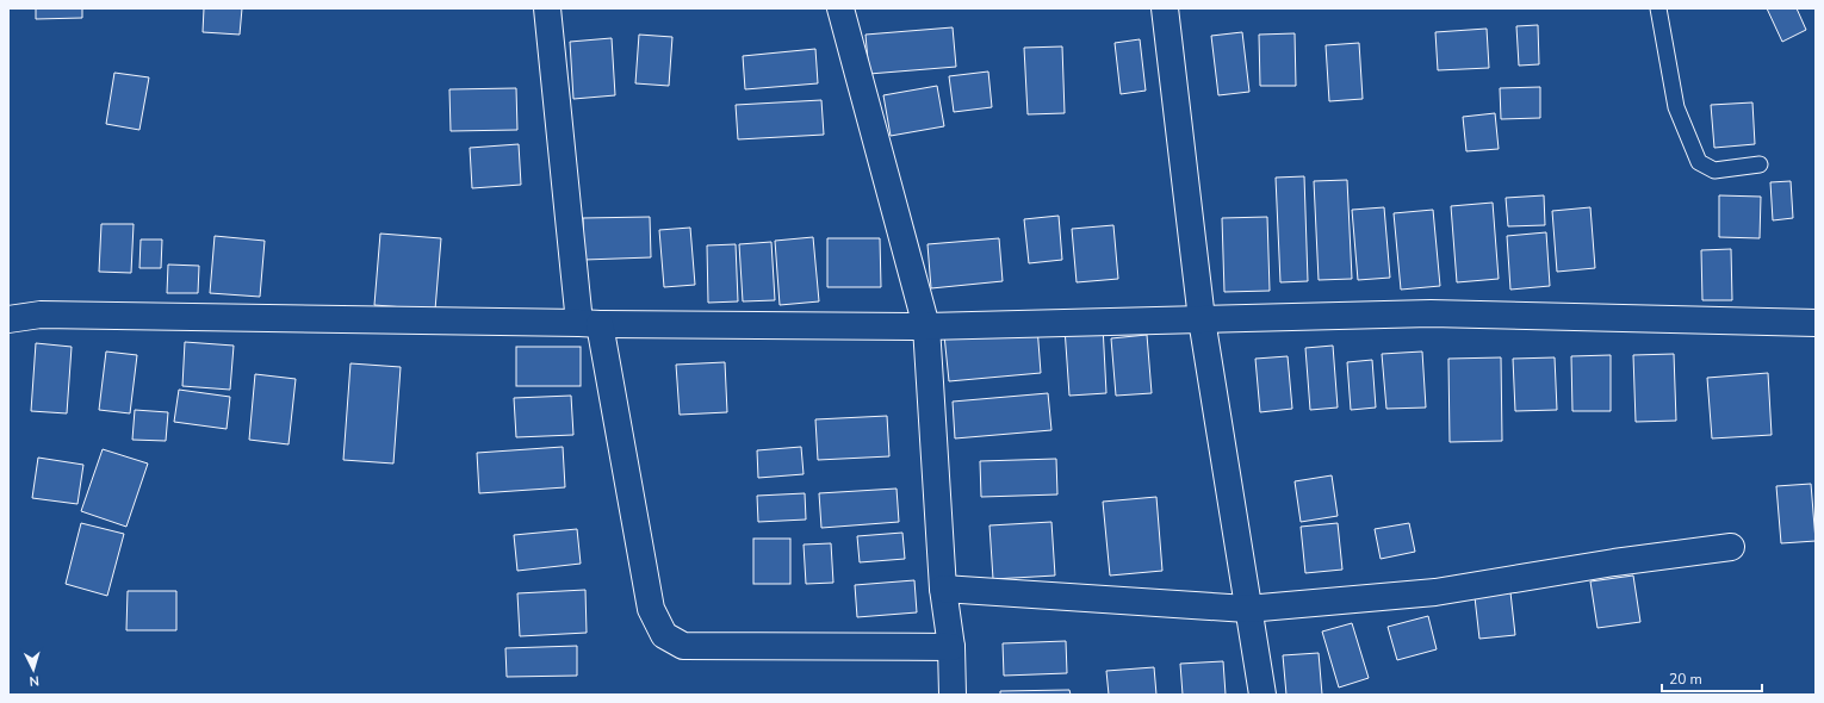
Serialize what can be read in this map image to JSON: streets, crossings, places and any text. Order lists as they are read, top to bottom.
{
  "scale_bar": "20 m",
  "north": "bottom"
}
